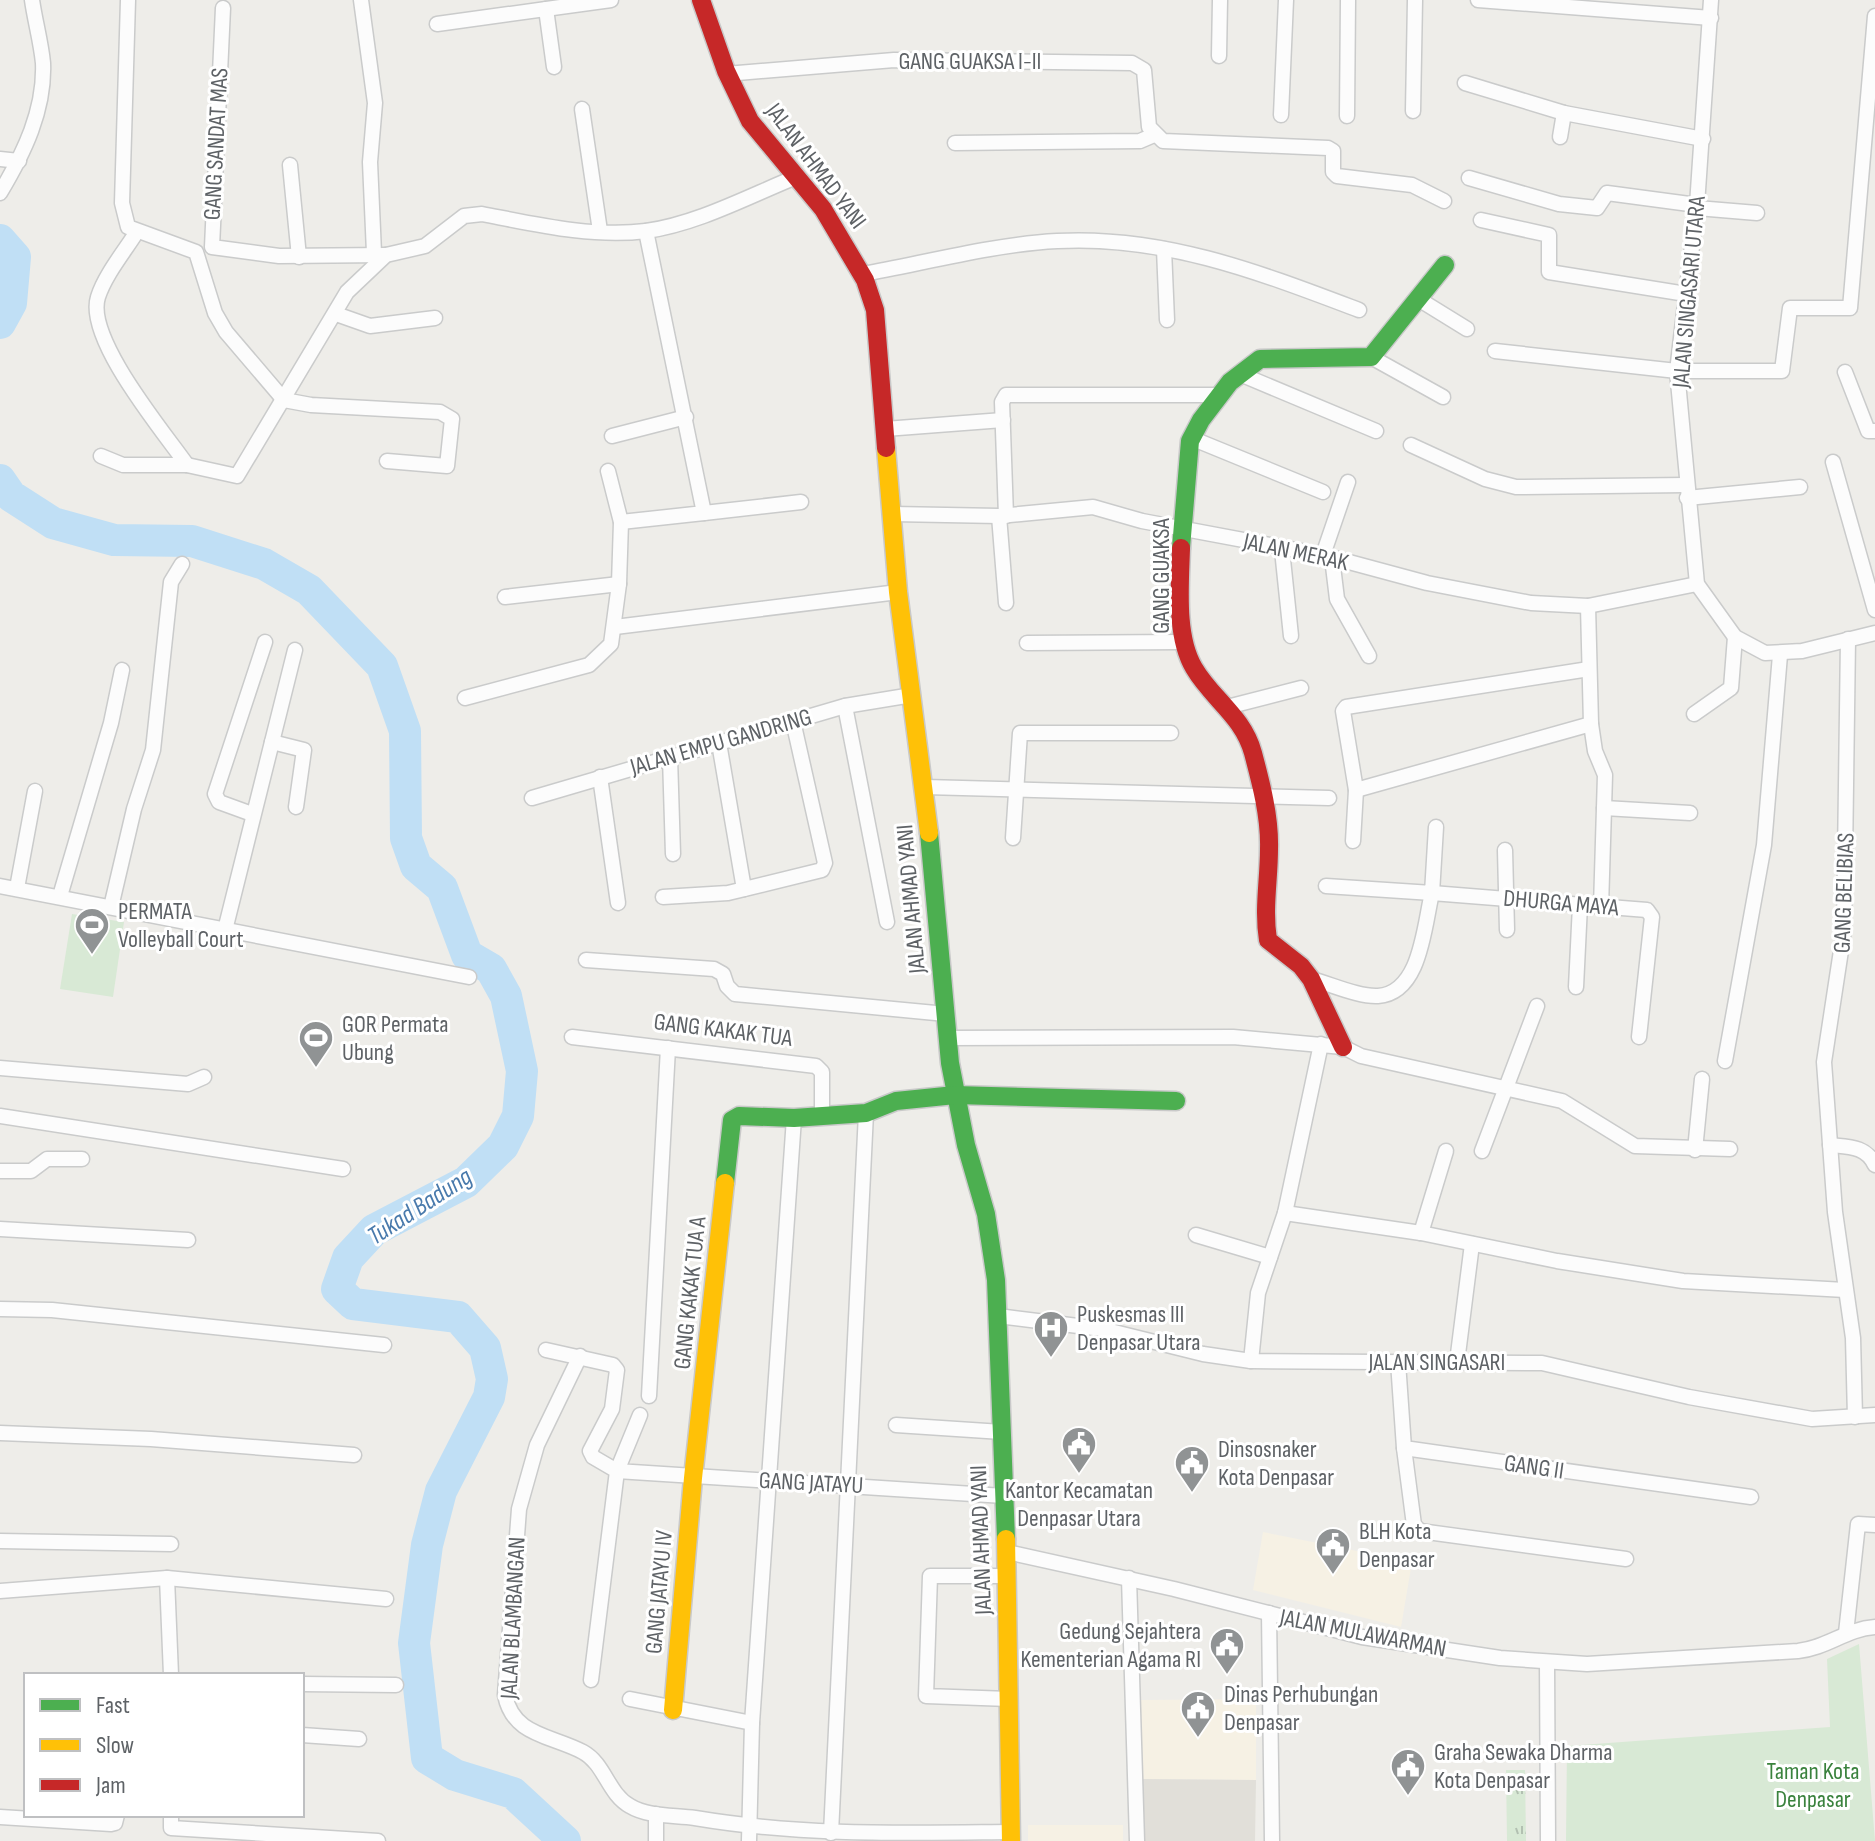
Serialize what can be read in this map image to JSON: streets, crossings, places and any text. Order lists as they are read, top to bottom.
{
  "streets": {
    "street": [
      "GANG GUAKSA I-II",
      "GANG SANDAT MAS",
      "JALAN AHMAD YANI",
      "JALAN SINGASARI UTARA",
      "JALAN MERAK",
      "GANG GUAKSA",
      "JALAN EMPU GANDRING",
      "GANG BELIBIAS",
      "DHURGA MAYA",
      "GANG KAKAK TUA",
      "GANG KAKAK TUA A",
      "JALAN SINGASARI",
      "GANG II",
      "GANG JATAYU",
      "GANG JATAYU IV",
      "JALAN BLAMBANGAN",
      "JALAN MULAWARMAN"
    ]
  },
  "crossings": [
    ["GANG GUAKSA I-II", "JALAN AHMAD YANI"],
    ["GANG SANDAT MAS", "JALAN AHMAD YANI"],
    ["JALAN AHMAD YANI", "JALAN MERAK"],
    ["JALAN AHMAD YANI", "JALAN EMPU GANDRING"],
    ["JALAN AHMAD YANI", "JALAN SINGASARI"],
    ["JALAN AHMAD YANI", "GANG JATAYU"],
    ["JALAN AHMAD YANI", "JALAN BLAMBANGAN"],
    ["JALAN AHMAD YANI", "JALAN MULAWARMAN"],
    ["JALAN SINGASARI UTARA", "JALAN MERAK"],
    ["JALAN MERAK", "GANG GUAKSA"],
    ["GANG BELIBIAS", "JALAN SINGASARI"],
    ["GANG KAKAK TUA A", "GANG JATAYU"],
    ["GANG KAKAK TUA A", "GANG JATAYU IV"],
    ["GANG JATAYU", "GANG JATAYU IV"]
  ],
  "water": ["Tukad Badung"],
  "parks": ["Taman Kota Denpasar"],
  "places": {
    "sports": ["PERMATA Volleyball Court", "GOR Permata Ubung"],
    "hospital": ["Puskesmas III Denpasar Utara"],
    "public building": [
      "Kantor Kecamatan Denpasar Utara",
      "Dinsosnaker Kota Denpasar",
      "BLH Kota Denpasar",
      "Gedung Sejahtera Kementerian Agama RI",
      "Dinas Perhubungan Denpasar",
      "Graha Sewaka Dharma Kota Denpasar"
    ]
  },
  "legend": ["Fast", "Slow", "Jam"]
}
